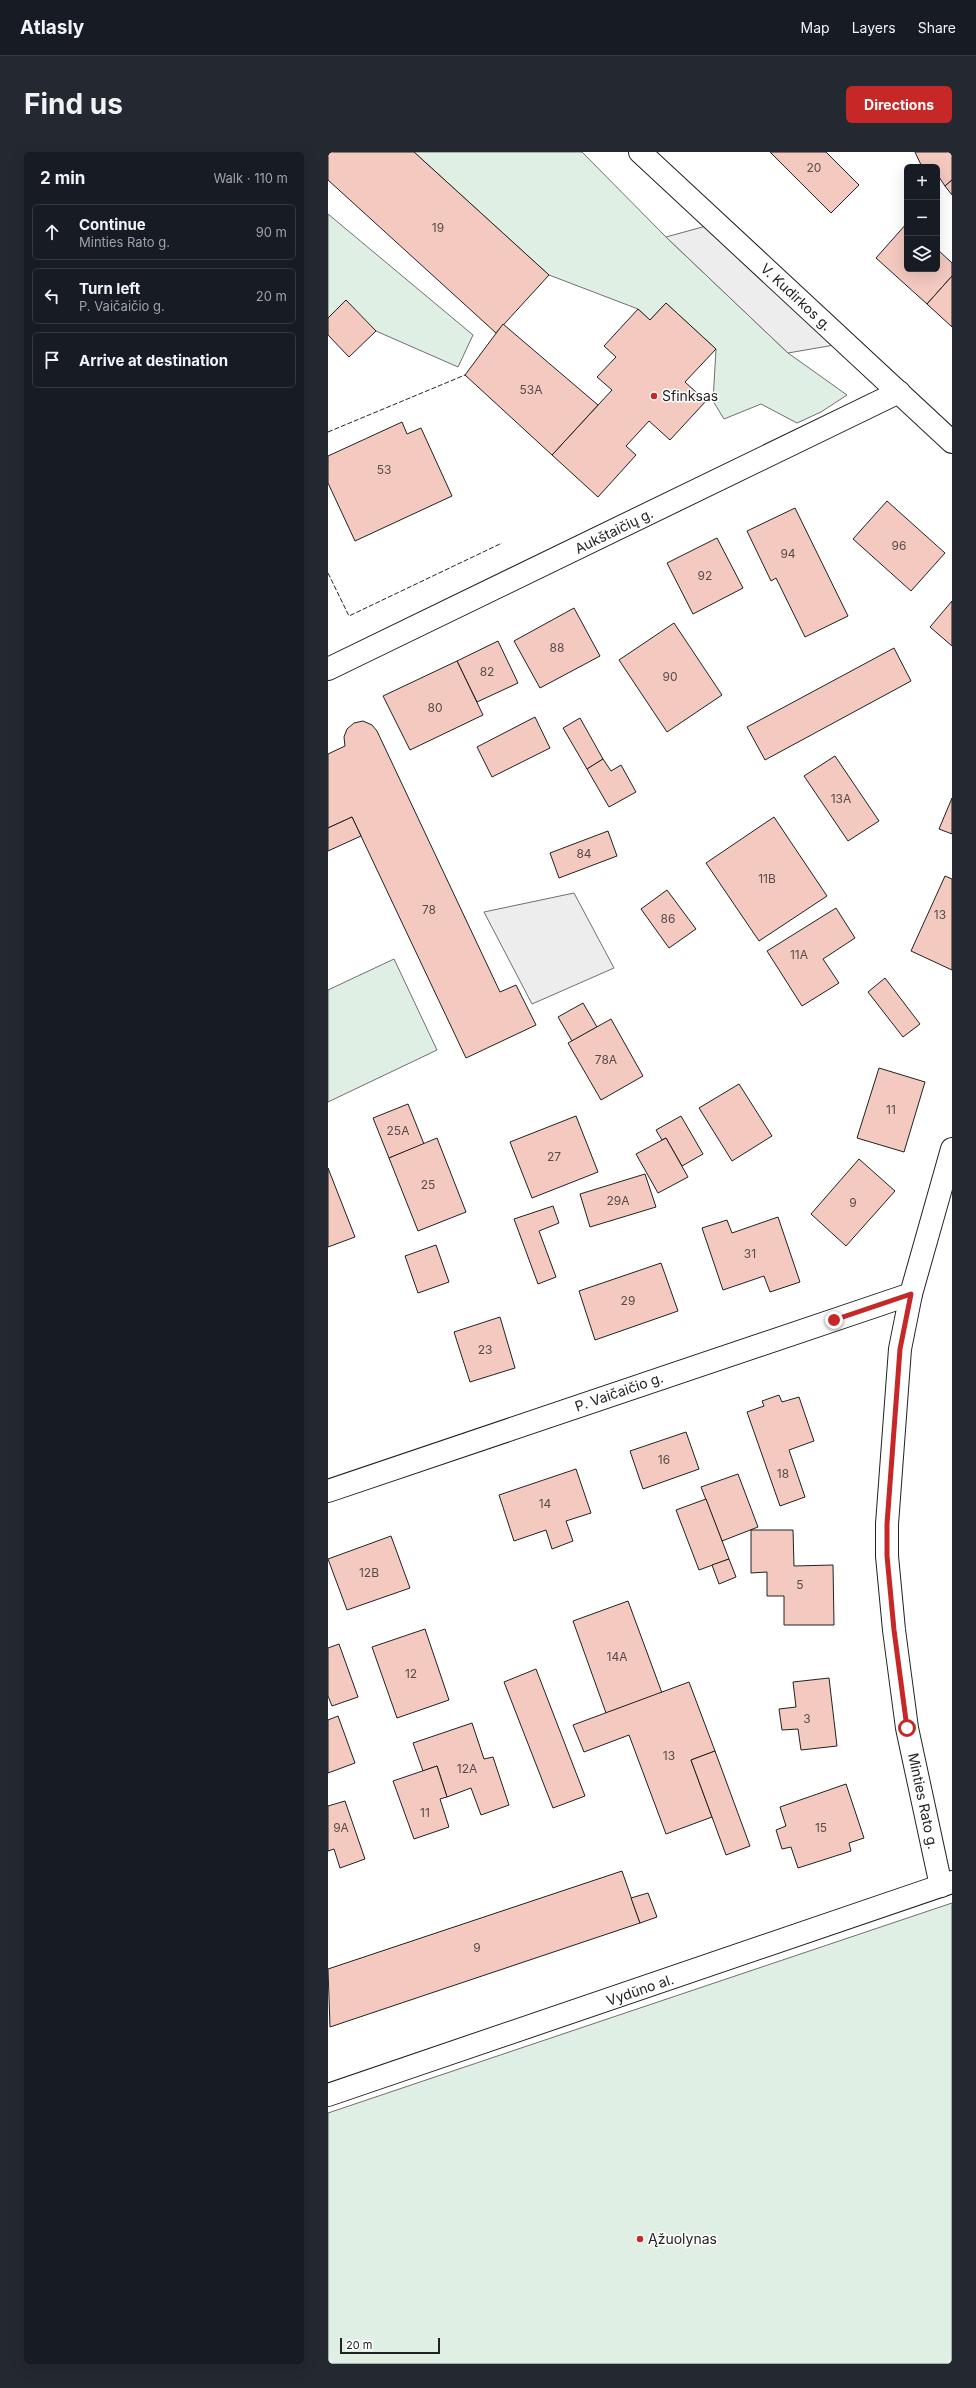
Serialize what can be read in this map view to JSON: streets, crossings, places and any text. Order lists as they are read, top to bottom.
{
  "streets": {
    "street": [
      "V. Kudirkos g.",
      "Aukštaičių g.",
      "P. Vaičaičio g.",
      "Minties Rato g.",
      "Vydūno al."
    ]
  },
  "crossings": [
    ["V. Kudirkos g.", "Aukštaičių g."],
    ["P. Vaičaičio g.", "Minties Rato g."],
    ["Minties Rato g.", "Vydūno al."]
  ],
  "places": ["Sfinksas", "Ąžuolynas"],
  "house_numbers": [
    "20",
    "19",
    "53A",
    "53",
    "96",
    "94",
    "92",
    "88",
    "82",
    "90",
    "80",
    "13A",
    "84",
    "11B",
    "78",
    "13",
    "86",
    "11A",
    "78A",
    "11",
    "25A",
    "27",
    "25",
    "29A",
    "9",
    "31",
    "29",
    "23",
    "16",
    "18",
    "14",
    "12B",
    "5",
    "14A",
    "12",
    "3",
    "13",
    "12A",
    "11",
    "9A",
    "15",
    "9"
  ],
  "scale_bar": "20 m",
  "page": {
    "header": "Atlasly",
    "nav": ["Map", "Layers", "Share"],
    "buttons": "Directions",
    "title": "Find us",
    "heading": ["2 min", "Walk · 110 m"],
    "map_buttons": ["+", "−"],
    "list": [
      ["Continue", "Minties Rato g.", "90 m"],
      ["Turn left", "P. Vaičaičio g.", "20 m"],
      "Arrive at destination"
    ],
    "scale": "20 m"
  }
}
